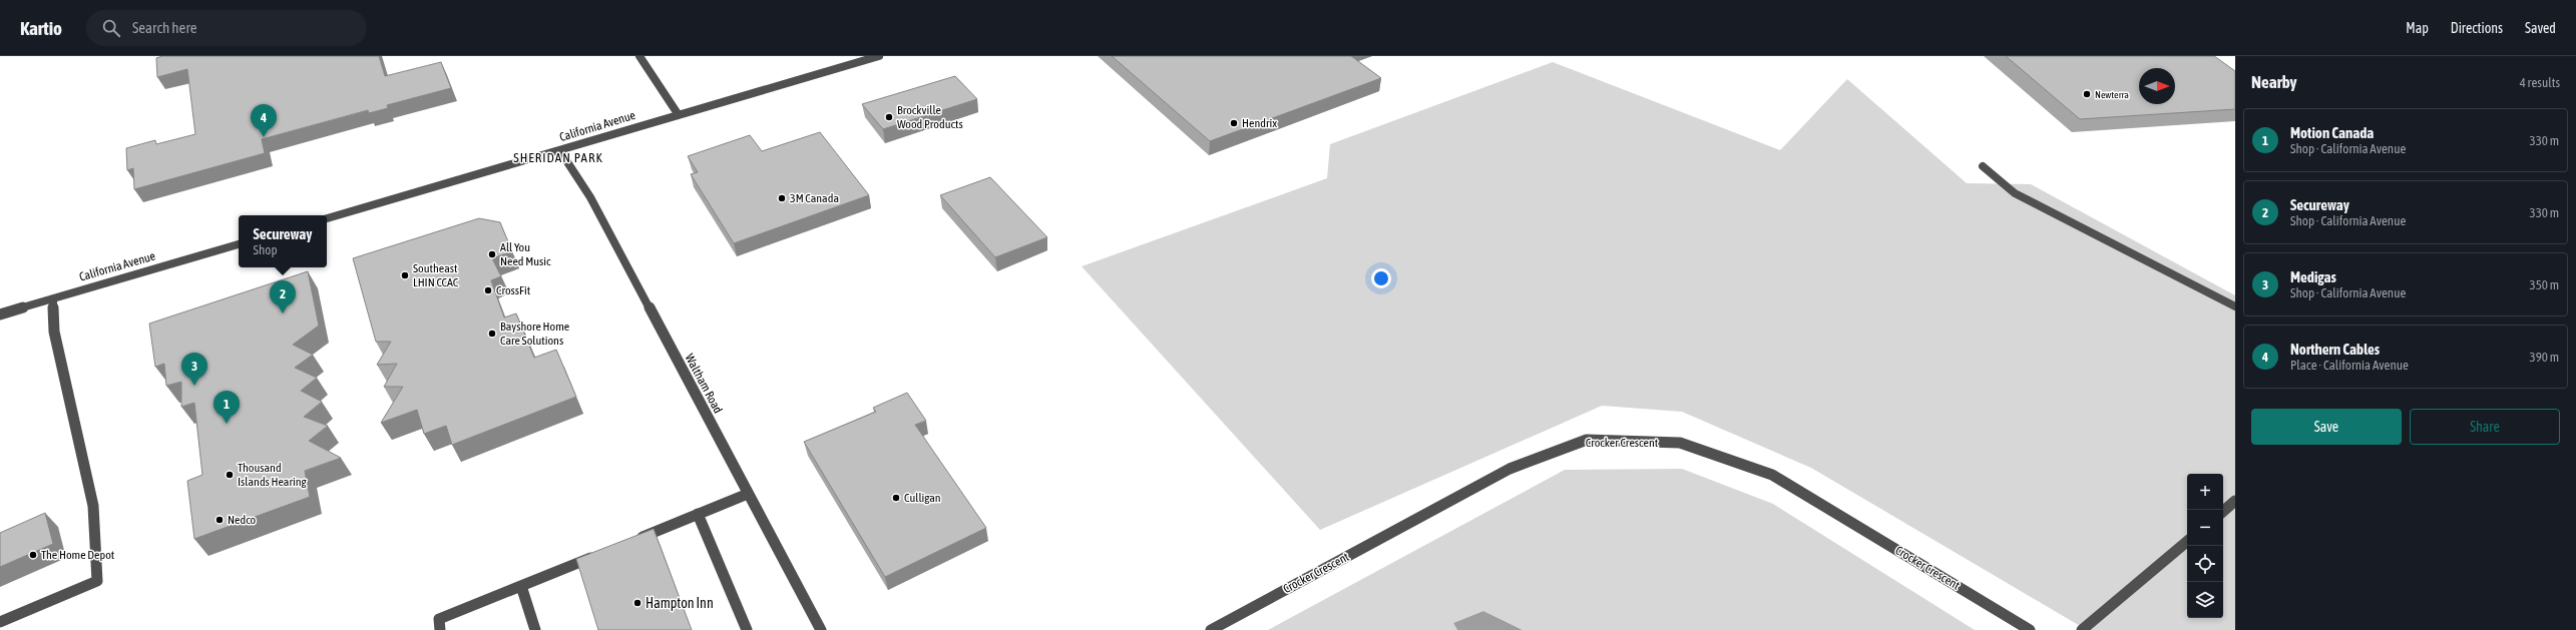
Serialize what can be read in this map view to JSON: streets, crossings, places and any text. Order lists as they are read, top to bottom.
{
  "streets": {
    "street": ["California Avenue", "Waltham Road", "Crocker Crescent"]
  },
  "crossings": [
    ["California Avenue", "Waltham Road"]
  ],
  "districts": ["SHERIDAN PARK"],
  "places": [
    "Newterra",
    "Brockville Wood Products",
    "Hendrix",
    "3M Canada",
    "All You Need Music",
    "Southeast LHIN CCAC",
    "CrossFit",
    "Bayshore Home Care Solutions",
    "Thousand Islands Hearing",
    "Culligan",
    "Nedco",
    "The Home Depot",
    "Hampton Inn"
  ],
  "north": "right",
  "page": {
    "header": "Kartio",
    "search": "Search here",
    "nav": ["Map", "Directions", "Saved"],
    "heading": ["Nearby", "4 results"],
    "pins": [
      "4",
      "2",
      "3",
      "1"
    ],
    "list": [
      {
        "mark": "1",
        "name": "Motion Canada",
        "note": "Shop · California Avenue",
        "value": "330 m"
      },
      {
        "mark": "2",
        "name": "Secureway",
        "note": "Shop · California Avenue",
        "value": "330 m"
      },
      {
        "mark": "3",
        "name": "Medigas",
        "note": "Shop · California Avenue",
        "value": "350 m"
      },
      {
        "mark": "4",
        "name": "Northern Cables",
        "note": "Place · California Avenue",
        "value": "390 m"
      }
    ],
    "popup": ["Secureway", "Shop"],
    "buttons": ["Save", "Share"],
    "map_buttons": ["+", "−"]
  }
}
